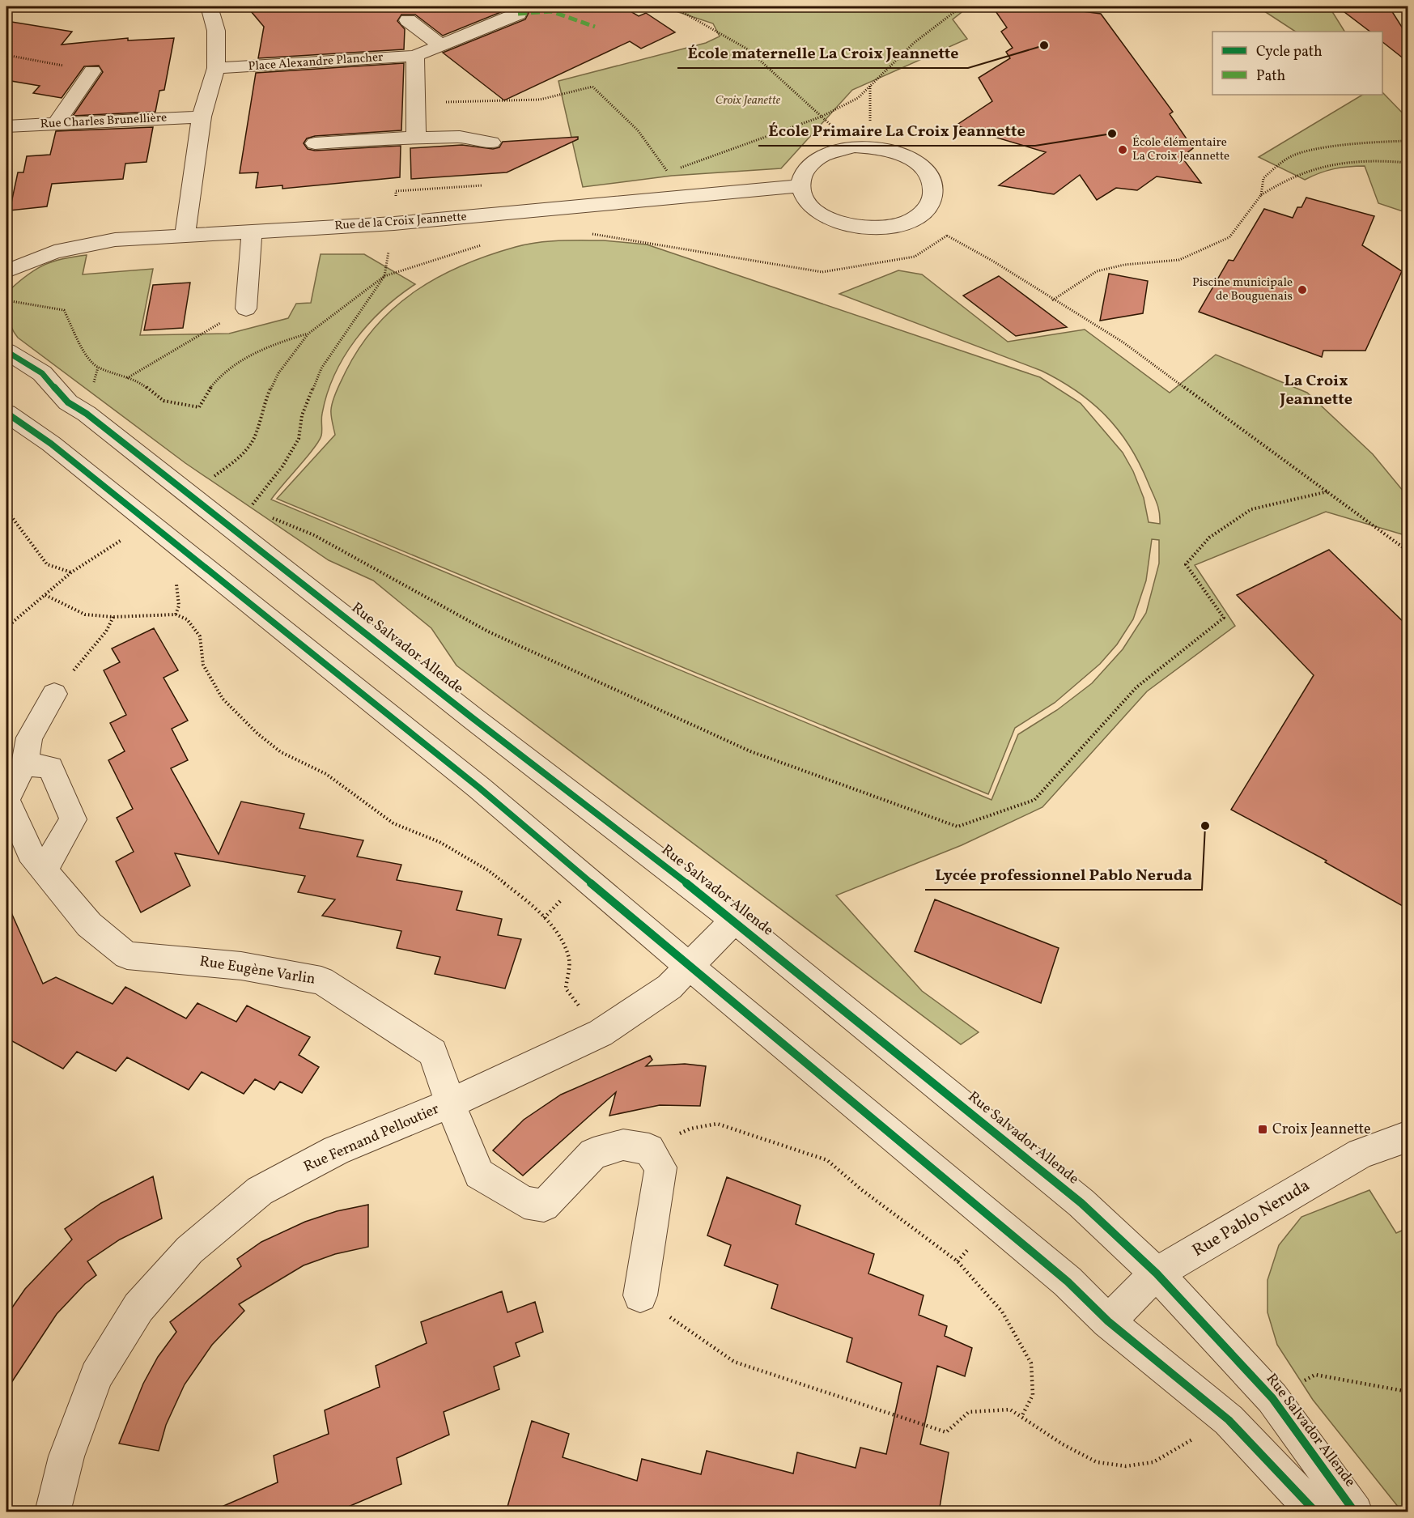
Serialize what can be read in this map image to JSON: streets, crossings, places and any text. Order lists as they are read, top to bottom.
{
  "streets": {
    "street": [
      "Place Alexandre Plancher",
      "Rue Charles Brunellière",
      "Rue de la Croix Jeannette",
      "Rue Salvador Allende",
      "Rue Eugène Varlin",
      "Rue Fernand Pelloutier",
      "Rue Pablo Neruda"
    ]
  },
  "crossings": [
    ["Rue Salvador Allende", "Rue Fernand Pelloutier"],
    ["Rue Salvador Allende", "Rue Pablo Neruda"],
    ["Rue Eugène Varlin", "Rue Fernand Pelloutier"]
  ],
  "districts": ["La Croix Jeannette"],
  "parks": ["Croix Jeanette"],
  "places": {
    "other": [
      "École maternelle La Croix Jeannette",
      "École Primaire La Croix Jeannette",
      "École élémentaire La Croix Jeannette",
      "Piscine municipale de Bouguenais",
      "Lycée professionnel Pablo Neruda"
    ],
    "transit": ["Croix Jeannette"]
  },
  "legend": ["Cycle path", "Path"]
}
